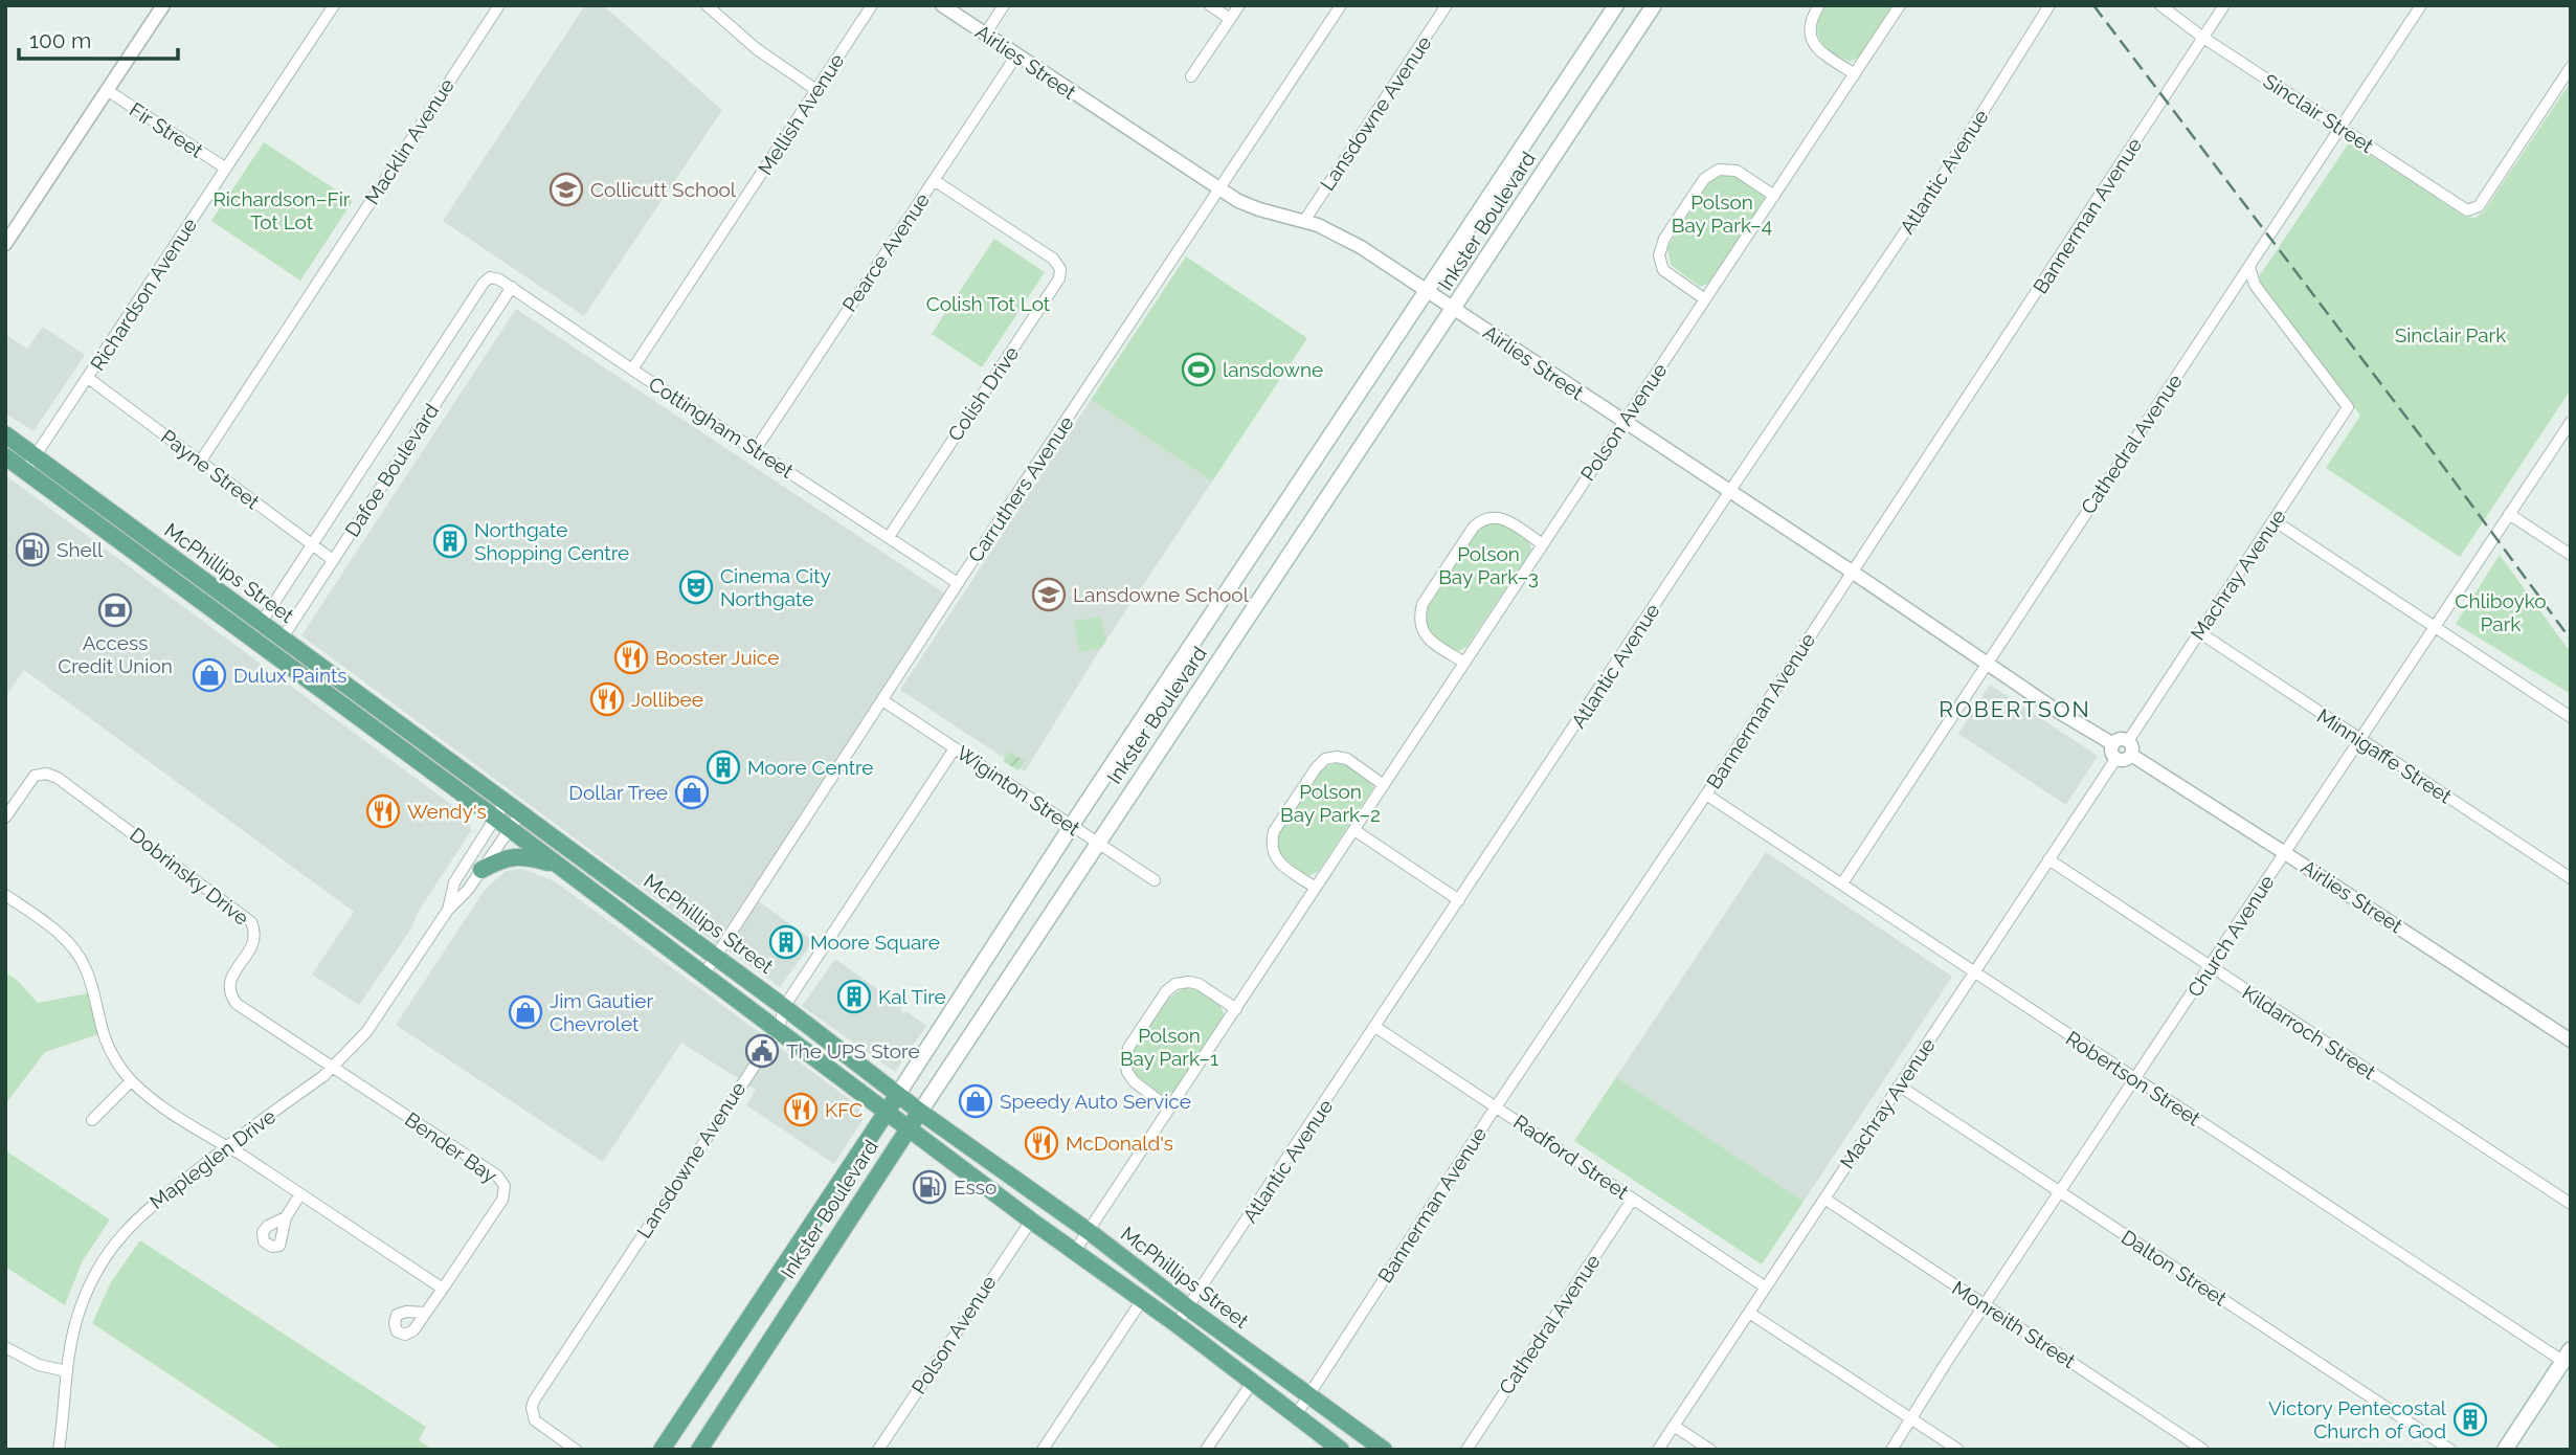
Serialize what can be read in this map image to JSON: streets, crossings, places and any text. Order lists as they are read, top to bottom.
{
  "streets": {
    "main road": ["Inkster Boulevard", "McPhillips Street"],
    "street": [
      "Airlies Street",
      "Lansdowne Avenue",
      "Sinclair Street",
      "Mellish Avenue",
      "Fir Street",
      "Macklin Avenue",
      "Atlantic Avenue",
      "Bannerman Avenue",
      "Pearce Avenue",
      "Richardson Avenue",
      "Colish Drive",
      "Polson Avenue",
      "Cottingham Street",
      "Cathedral Avenue",
      "Payne Street",
      "Dafoe Boulevard",
      "Carruthers Avenue",
      "Machray Avenue",
      "Minnigaffe Street",
      "Wiginton Street",
      "Dobrinsky Drive",
      "Church Avenue",
      "Kildarroch Street",
      "Robertson Street",
      "Bender Bay",
      "Radford Street",
      "Mapleglen Drive",
      "Dalton Street",
      "Monreith Street"
    ]
  },
  "crossings": [
    ["Airlies Street", "Lansdowne Avenue"],
    ["Airlies Street", "Atlantic Avenue"],
    ["Airlies Street", "Bannerman Avenue"],
    ["Airlies Street", "Inkster Boulevard"],
    ["Airlies Street", "Pearce Avenue"],
    ["Airlies Street", "Polson Avenue"],
    ["Airlies Street", "Cathedral Avenue"],
    ["Airlies Street", "Carruthers Avenue"],
    ["Airlies Street", "Machray Avenue"],
    ["Airlies Street", "Church Avenue"],
    ["Lansdowne Avenue", "McPhillips Street"],
    ["Lansdowne Avenue", "Wiginton Street"],
    ["Sinclair Street", "Bannerman Avenue"],
    ["Sinclair Street", "Cathedral Avenue"],
    ["Mellish Avenue", "Cottingham Street"],
    ["Fir Street", "Richardson Avenue"],
    ["Macklin Avenue", "Payne Street"],
    ["Atlantic Avenue", "McPhillips Street"],
    ["Atlantic Avenue", "Radford Street"],
    ["Bannerman Avenue", "McPhillips Street"],
    ["Bannerman Avenue", "Robertson Street"],
    ["Bannerman Avenue", "Radford Street"],
    ["Inkster Boulevard", "McPhillips Street"],
    ["Inkster Boulevard", "Wiginton Street"],
    ["Pearce Avenue", "Colish Drive"],
    ["Pearce Avenue", "Cottingham Street"],
    ["Richardson Avenue", "Payne Street"],
    ["Richardson Avenue", "McPhillips Street"],
    ["Colish Drive", "Cottingham Street"],
    ["Polson Avenue", "McPhillips Street"],
    ["Cottingham Street", "Dafoe Boulevard"],
    ["Cottingham Street", "Carruthers Avenue"],
    ["Cathedral Avenue", "Machray Avenue"],
    ["Cathedral Avenue", "Robertson Street"],
    ["Cathedral Avenue", "Radford Street"],
    ["Payne Street", "Dafoe Boulevard"],
    ["Dafoe Boulevard", "McPhillips Street"],
    ["Carruthers Avenue", "McPhillips Street"],
    ["Carruthers Avenue", "Wiginton Street"],
    ["McPhillips Street", "Mapleglen Drive"],
    ["Machray Avenue", "Minnigaffe Street"],
    ["Machray Avenue", "Kildarroch Street"],
    ["Machray Avenue", "Robertson Street"],
    ["Machray Avenue", "Radford Street"],
    ["Machray Avenue", "Dalton Street"],
    ["Machray Avenue", "Monreith Street"],
    ["Minnigaffe Street", "Church Avenue"],
    ["Dobrinsky Drive", "Bender Bay"],
    ["Dobrinsky Drive", "Mapleglen Drive"],
    ["Church Avenue", "Kildarroch Street"],
    ["Church Avenue", "Robertson Street"],
    ["Church Avenue", "Dalton Street"],
    ["Church Avenue", "Monreith Street"],
    ["Bender Bay", "Mapleglen Drive"]
  ],
  "districts": ["ROBERTSON"],
  "parks": [
    "Richardson–Fir Tot Lot",
    "Polson Bay Park–4",
    "Colish Tot Lot",
    "Sinclair Park",
    "Polson Bay Park–3",
    "Chliboyko Park",
    "Polson Bay Park–2",
    "Polson Bay Park–1"
  ],
  "places": {
    "school or university": ["Collicutt School", "Lansdowne School"],
    "sports": ["lansdowne"],
    "building": [
      "Northgate Shopping Centre",
      "Moore Centre",
      "Moore Square",
      "Kal Tire",
      "Victory Pentecostal Church of God"
    ],
    "fuel station": ["Shell", "Esso"],
    "theatre": ["Cinema City Northgate"],
    "bank": ["Access Credit Union"],
    "restaurant": [
      "Booster Juice",
      "Jollibee",
      "Wendy's",
      "KFC",
      "McDonald's"
    ],
    "shop": [
      "Dulux Paints",
      "Dollar Tree",
      "Jim Gautier Chevrolet",
      "Speedy Auto Service"
    ],
    "public building": ["The UPS Store"]
  },
  "scale_bar": "100 m"
}
